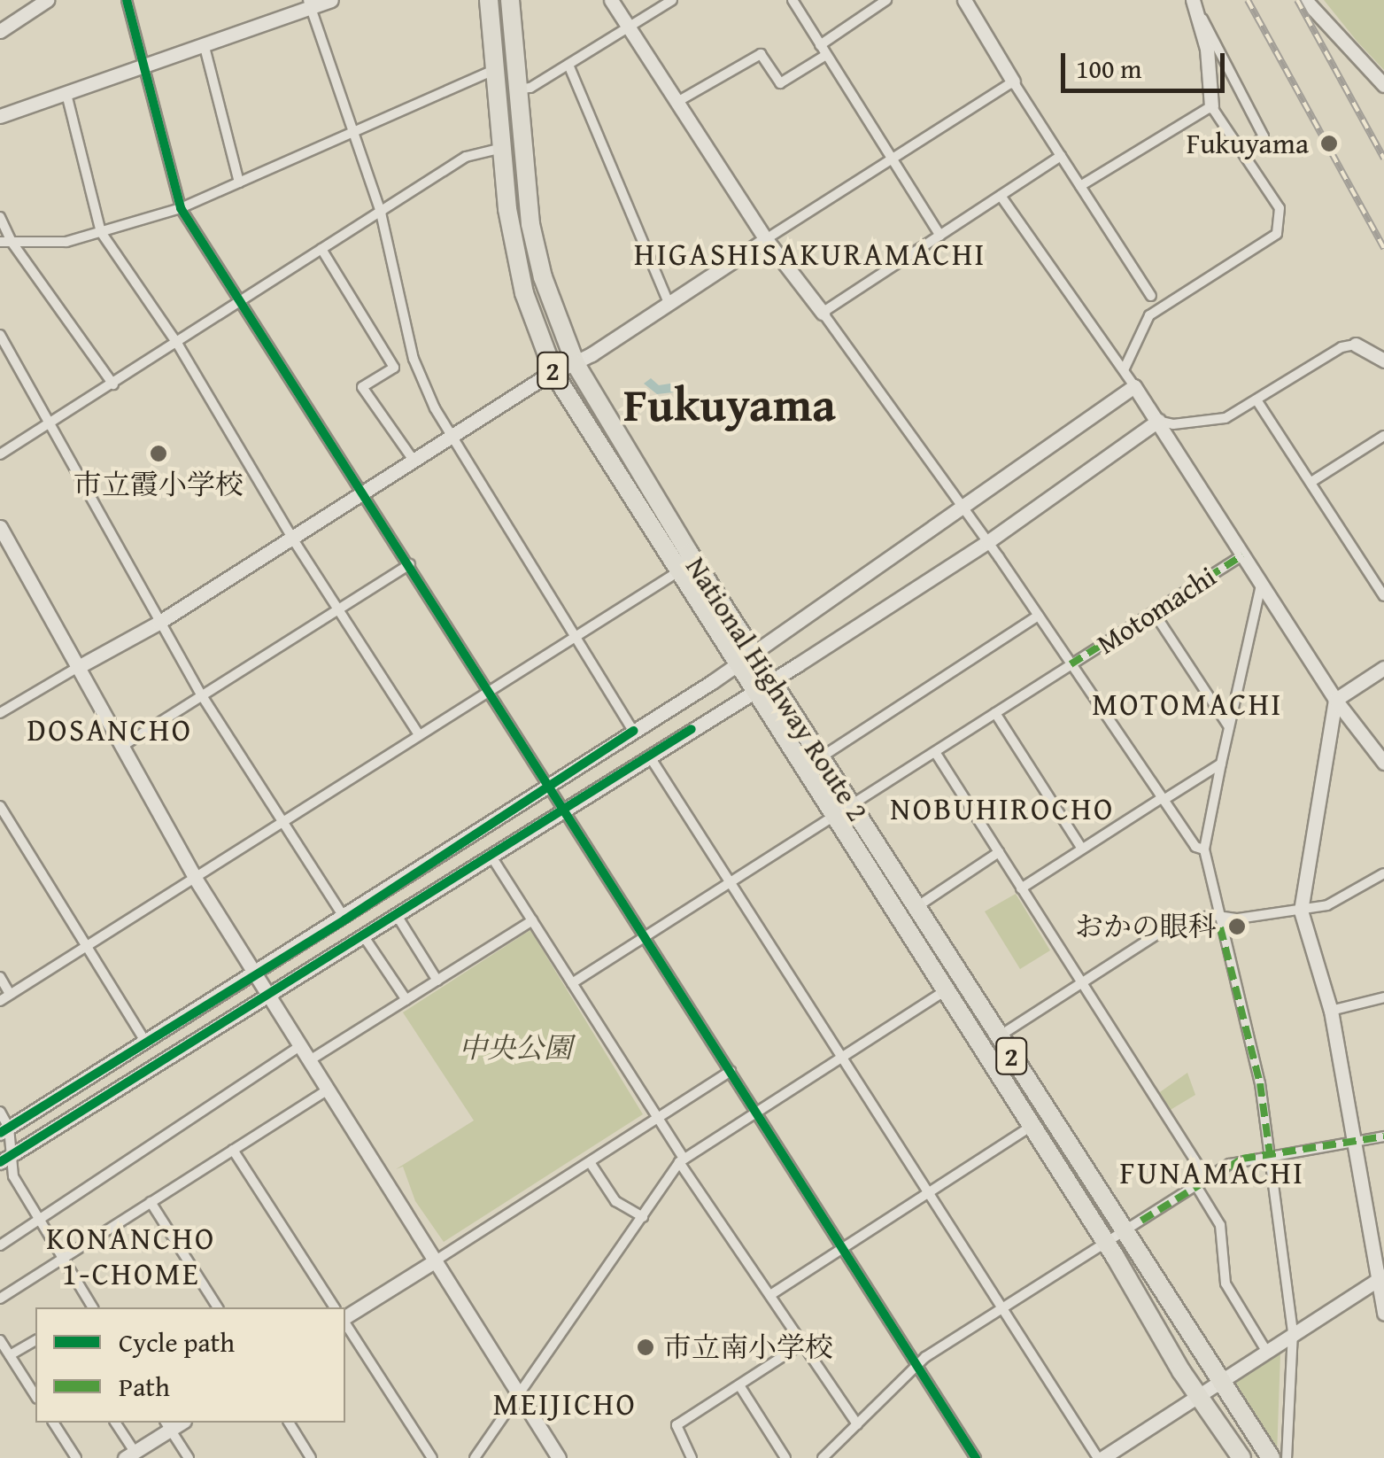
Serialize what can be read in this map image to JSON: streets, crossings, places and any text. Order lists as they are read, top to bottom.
{
  "streets": {
    "highway": ["2", "National Highway Route 2"],
    "street": ["Motomachi"]
  },
  "crossings": [
    ["Motomachi", "National Highway Route 2"]
  ],
  "districts": [
    "HIGASHISAKURAMACHI",
    "Fukuyama",
    "MOTOMACHI",
    "DOSANCHO",
    "NOBUHIROCHO",
    "FUNAMACHI",
    "KONANCHO 1-CHOME",
    "MEIJICHO"
  ],
  "parks": ["中央公園"],
  "places": [
    "Fukuyama",
    "市立霞小学校",
    "おかの眼科",
    "市立南小学校"
  ],
  "legend": ["Cycle path", "Path"],
  "scale_bar": "100 m"
}
